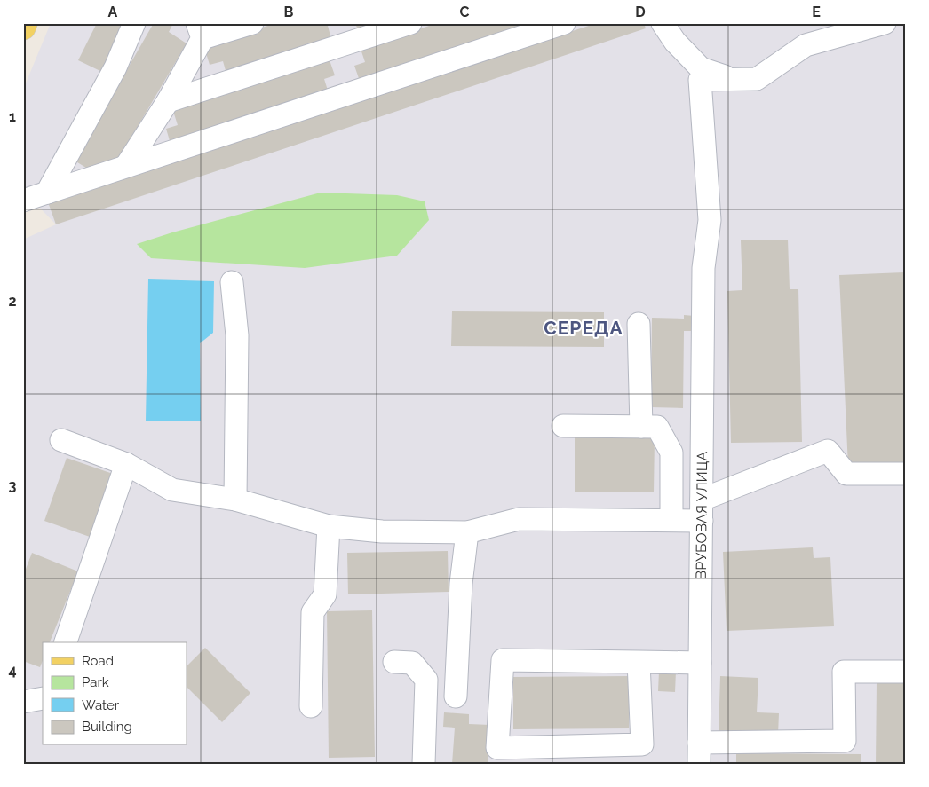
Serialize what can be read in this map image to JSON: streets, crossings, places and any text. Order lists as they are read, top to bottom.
{
  "streets": {
    "street": ["ВРУБОВАЯ УЛИЦА"]
  },
  "districts": ["СЕРЕДА"],
  "legend": [
    "Road",
    "Park",
    "Water",
    "Building"
  ],
  "grid": {
    "columns": [
      "A",
      "B",
      "C",
      "D",
      "E"
    ],
    "rows": [
      "1",
      "2",
      "3",
      "4"
    ]
  }
}
